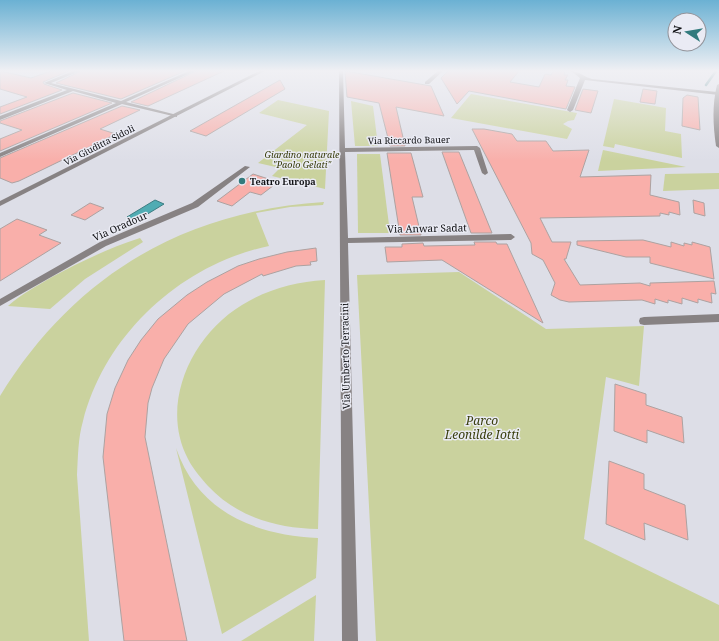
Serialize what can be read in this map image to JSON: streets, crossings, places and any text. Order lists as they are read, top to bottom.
{
  "streets": {
    "street": [
      "Via Riccardo Bauer",
      "Via Giuditta Sidoli",
      "Via Oradour",
      "Via Anwar Sadat",
      "Via Umberto Terracini"
    ]
  },
  "crossings": [
    ["Via Riccardo Bauer", "Via Umberto Terracini"],
    ["Via Anwar Sadat", "Via Umberto Terracini"]
  ],
  "parks": ["Giardino naturale \"Paolo Gelati\"", "Parco Leonilde Iotti"],
  "places": ["Teatro Europa"],
  "north": "left"
}
